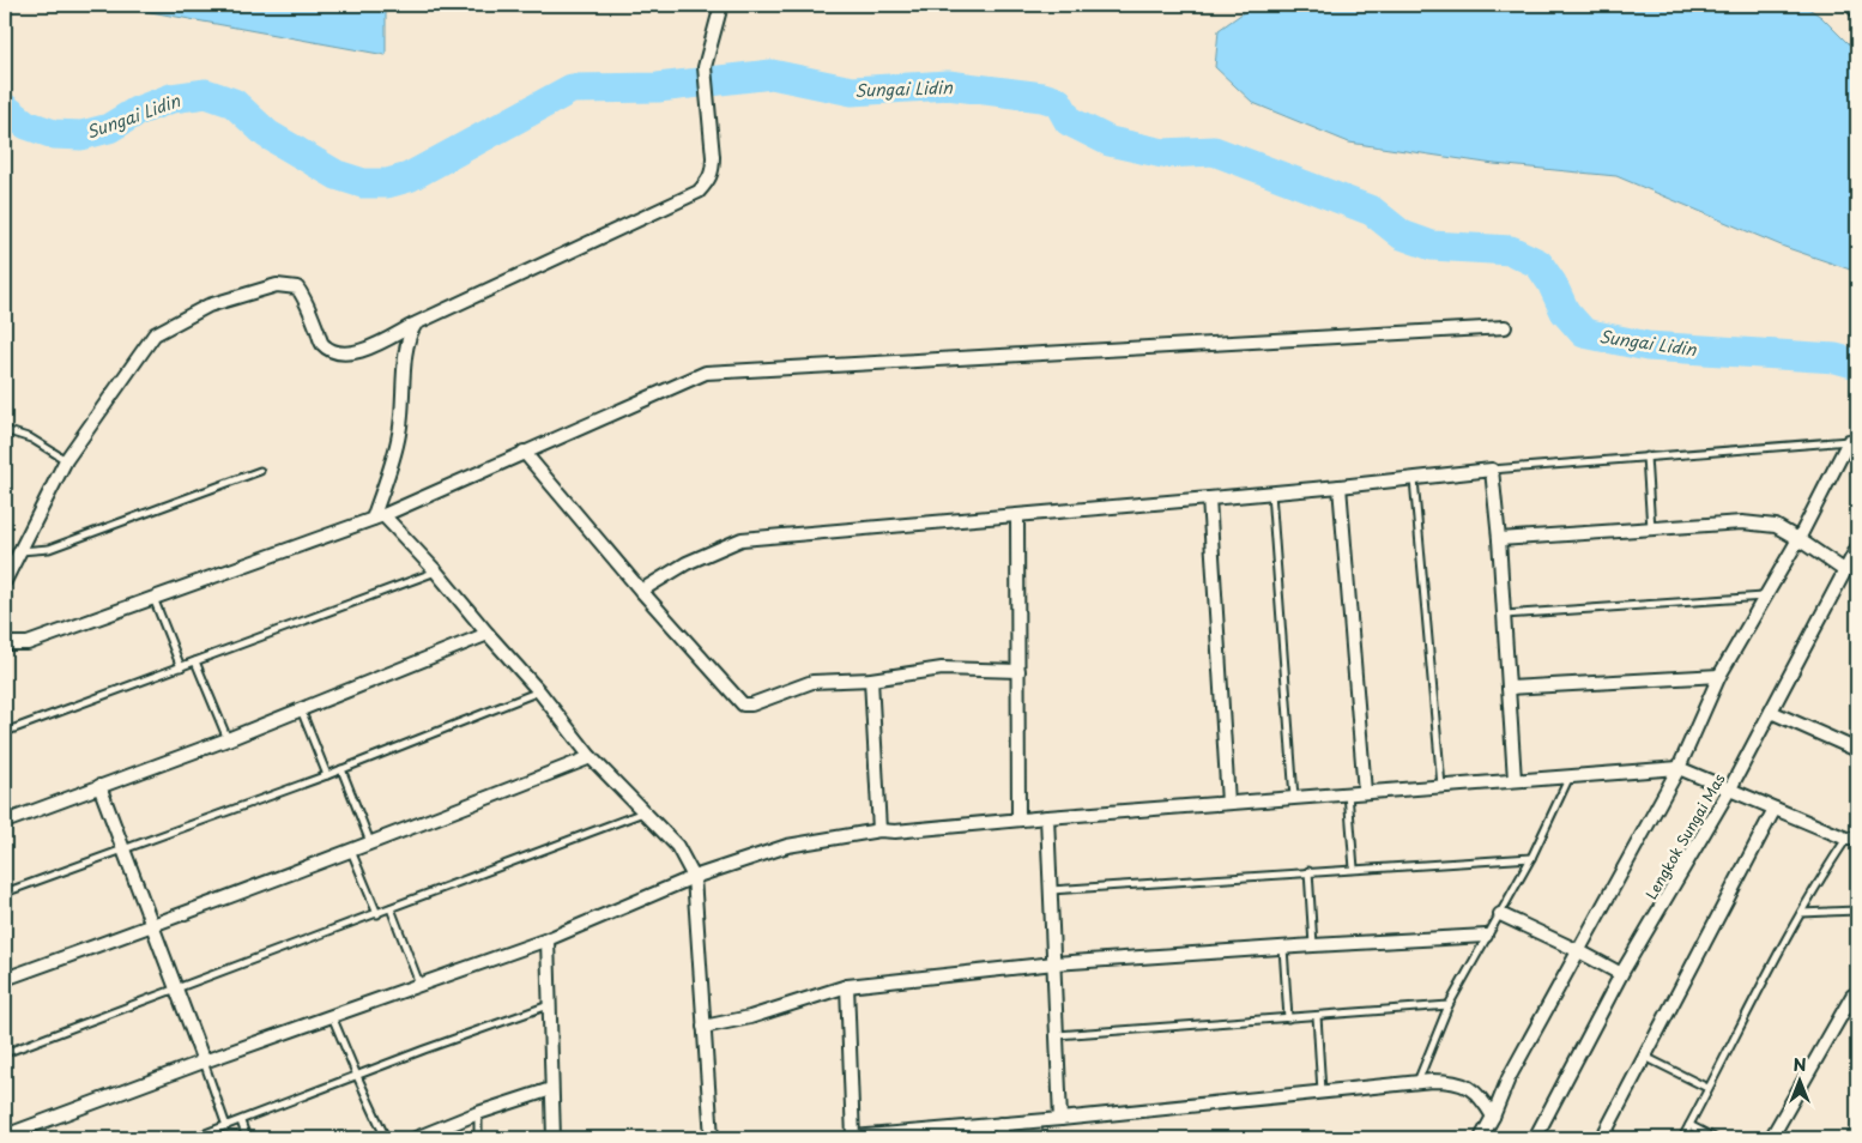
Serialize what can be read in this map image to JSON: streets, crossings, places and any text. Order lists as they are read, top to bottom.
{
  "streets": {
    "street": ["Lengkok Sungai Mas"]
  },
  "water": ["Sungai Lidin"],
  "north": "top"
}
